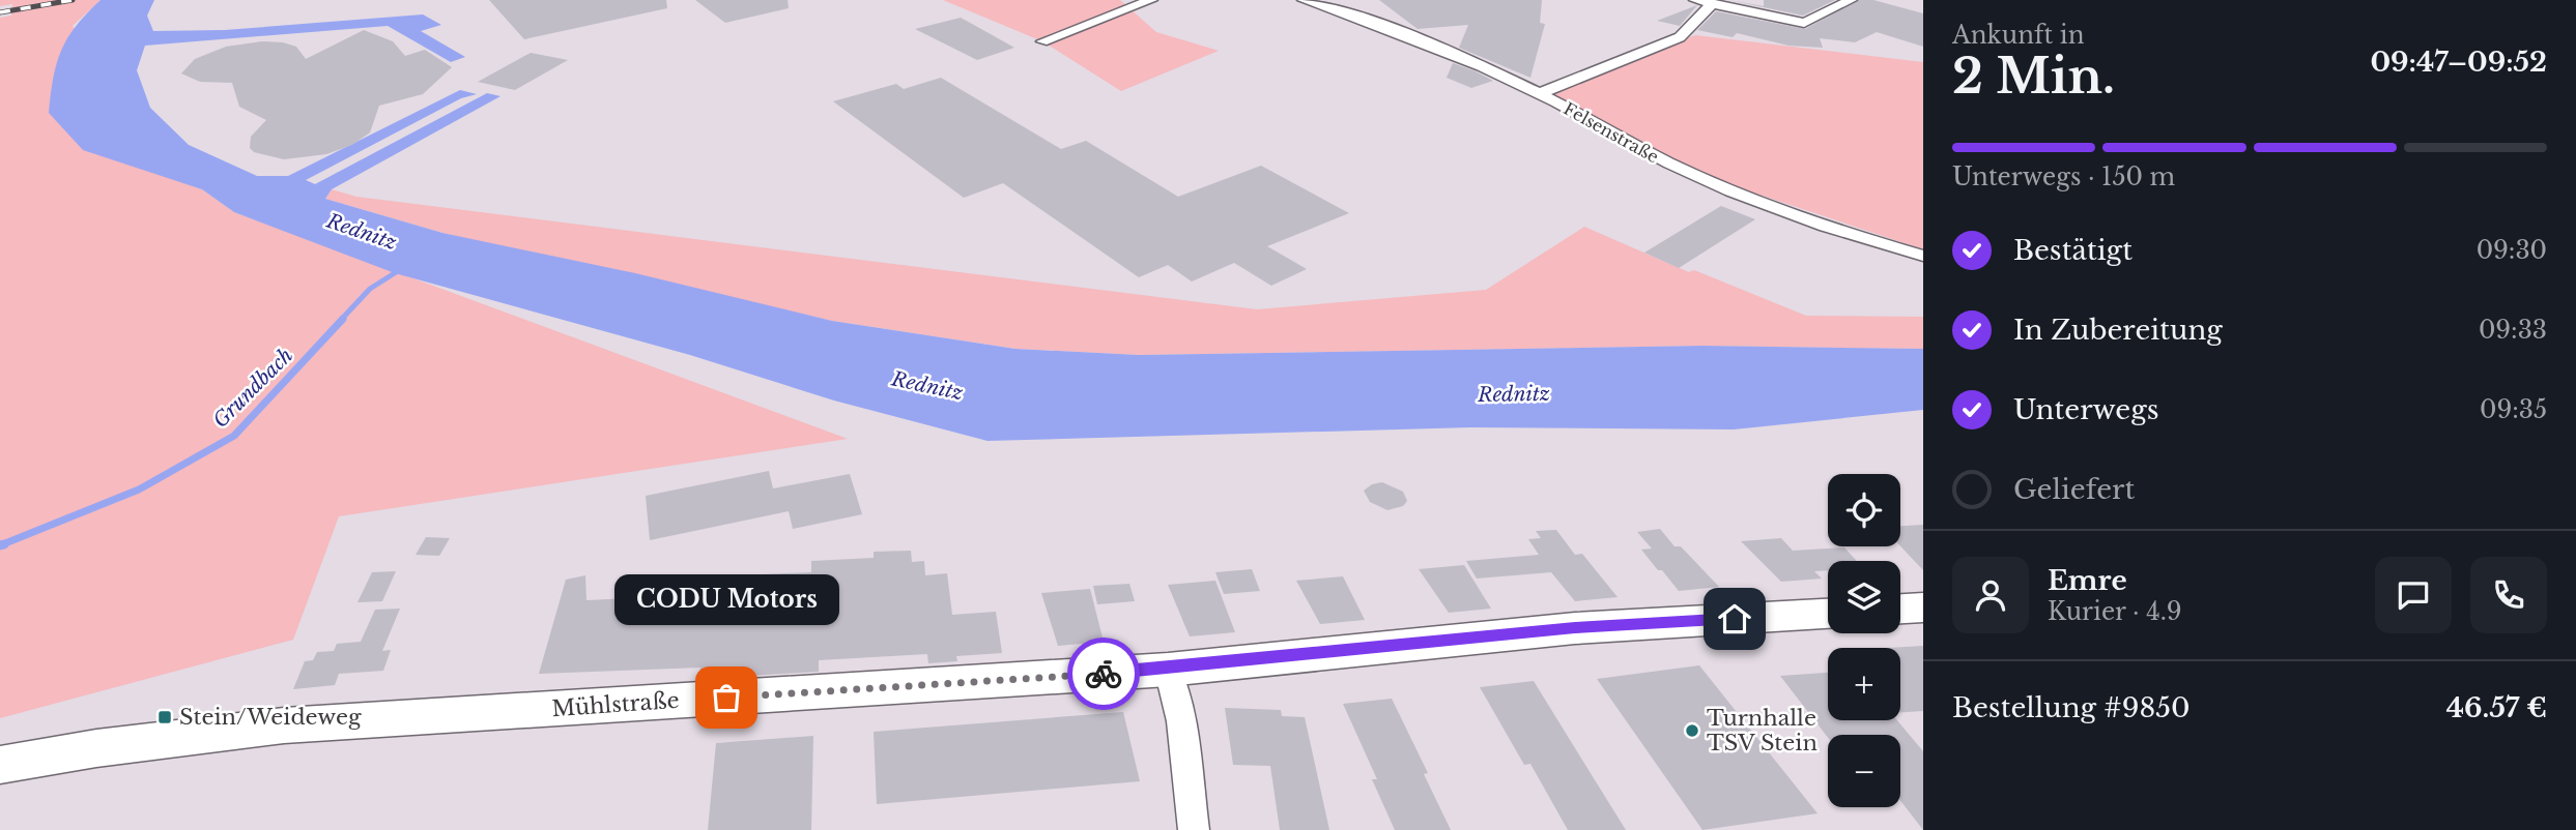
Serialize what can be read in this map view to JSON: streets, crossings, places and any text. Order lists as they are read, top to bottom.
{
  "streets": {
    "street": ["Felsenstraße", "Mühlstraße"]
  },
  "water": ["Rednitz", "Grundbach"],
  "places": {
    "other": ["CODU Motors", "Turnhalle TSV Stein"],
    "transit": ["Stein/Weideweg"]
  },
  "page": {
    "heading": ["2 Min.", "Ankunft in", "09:47–09:52"],
    "panel": [
      "Emre",
      "Kurier · 4.9",
      "Bestellung #9850",
      "46.57 €"
    ],
    "bar": "Unterwegs · 150 m",
    "list": [
      ["Bestätigt", "09:30"],
      ["In Zubereitung", "09:33"],
      ["Unterwegs", "09:35"],
      "Geliefert"
    ],
    "map_buttons": ["+", "−"],
    "bubble": "CODU Motors"
  }
}
